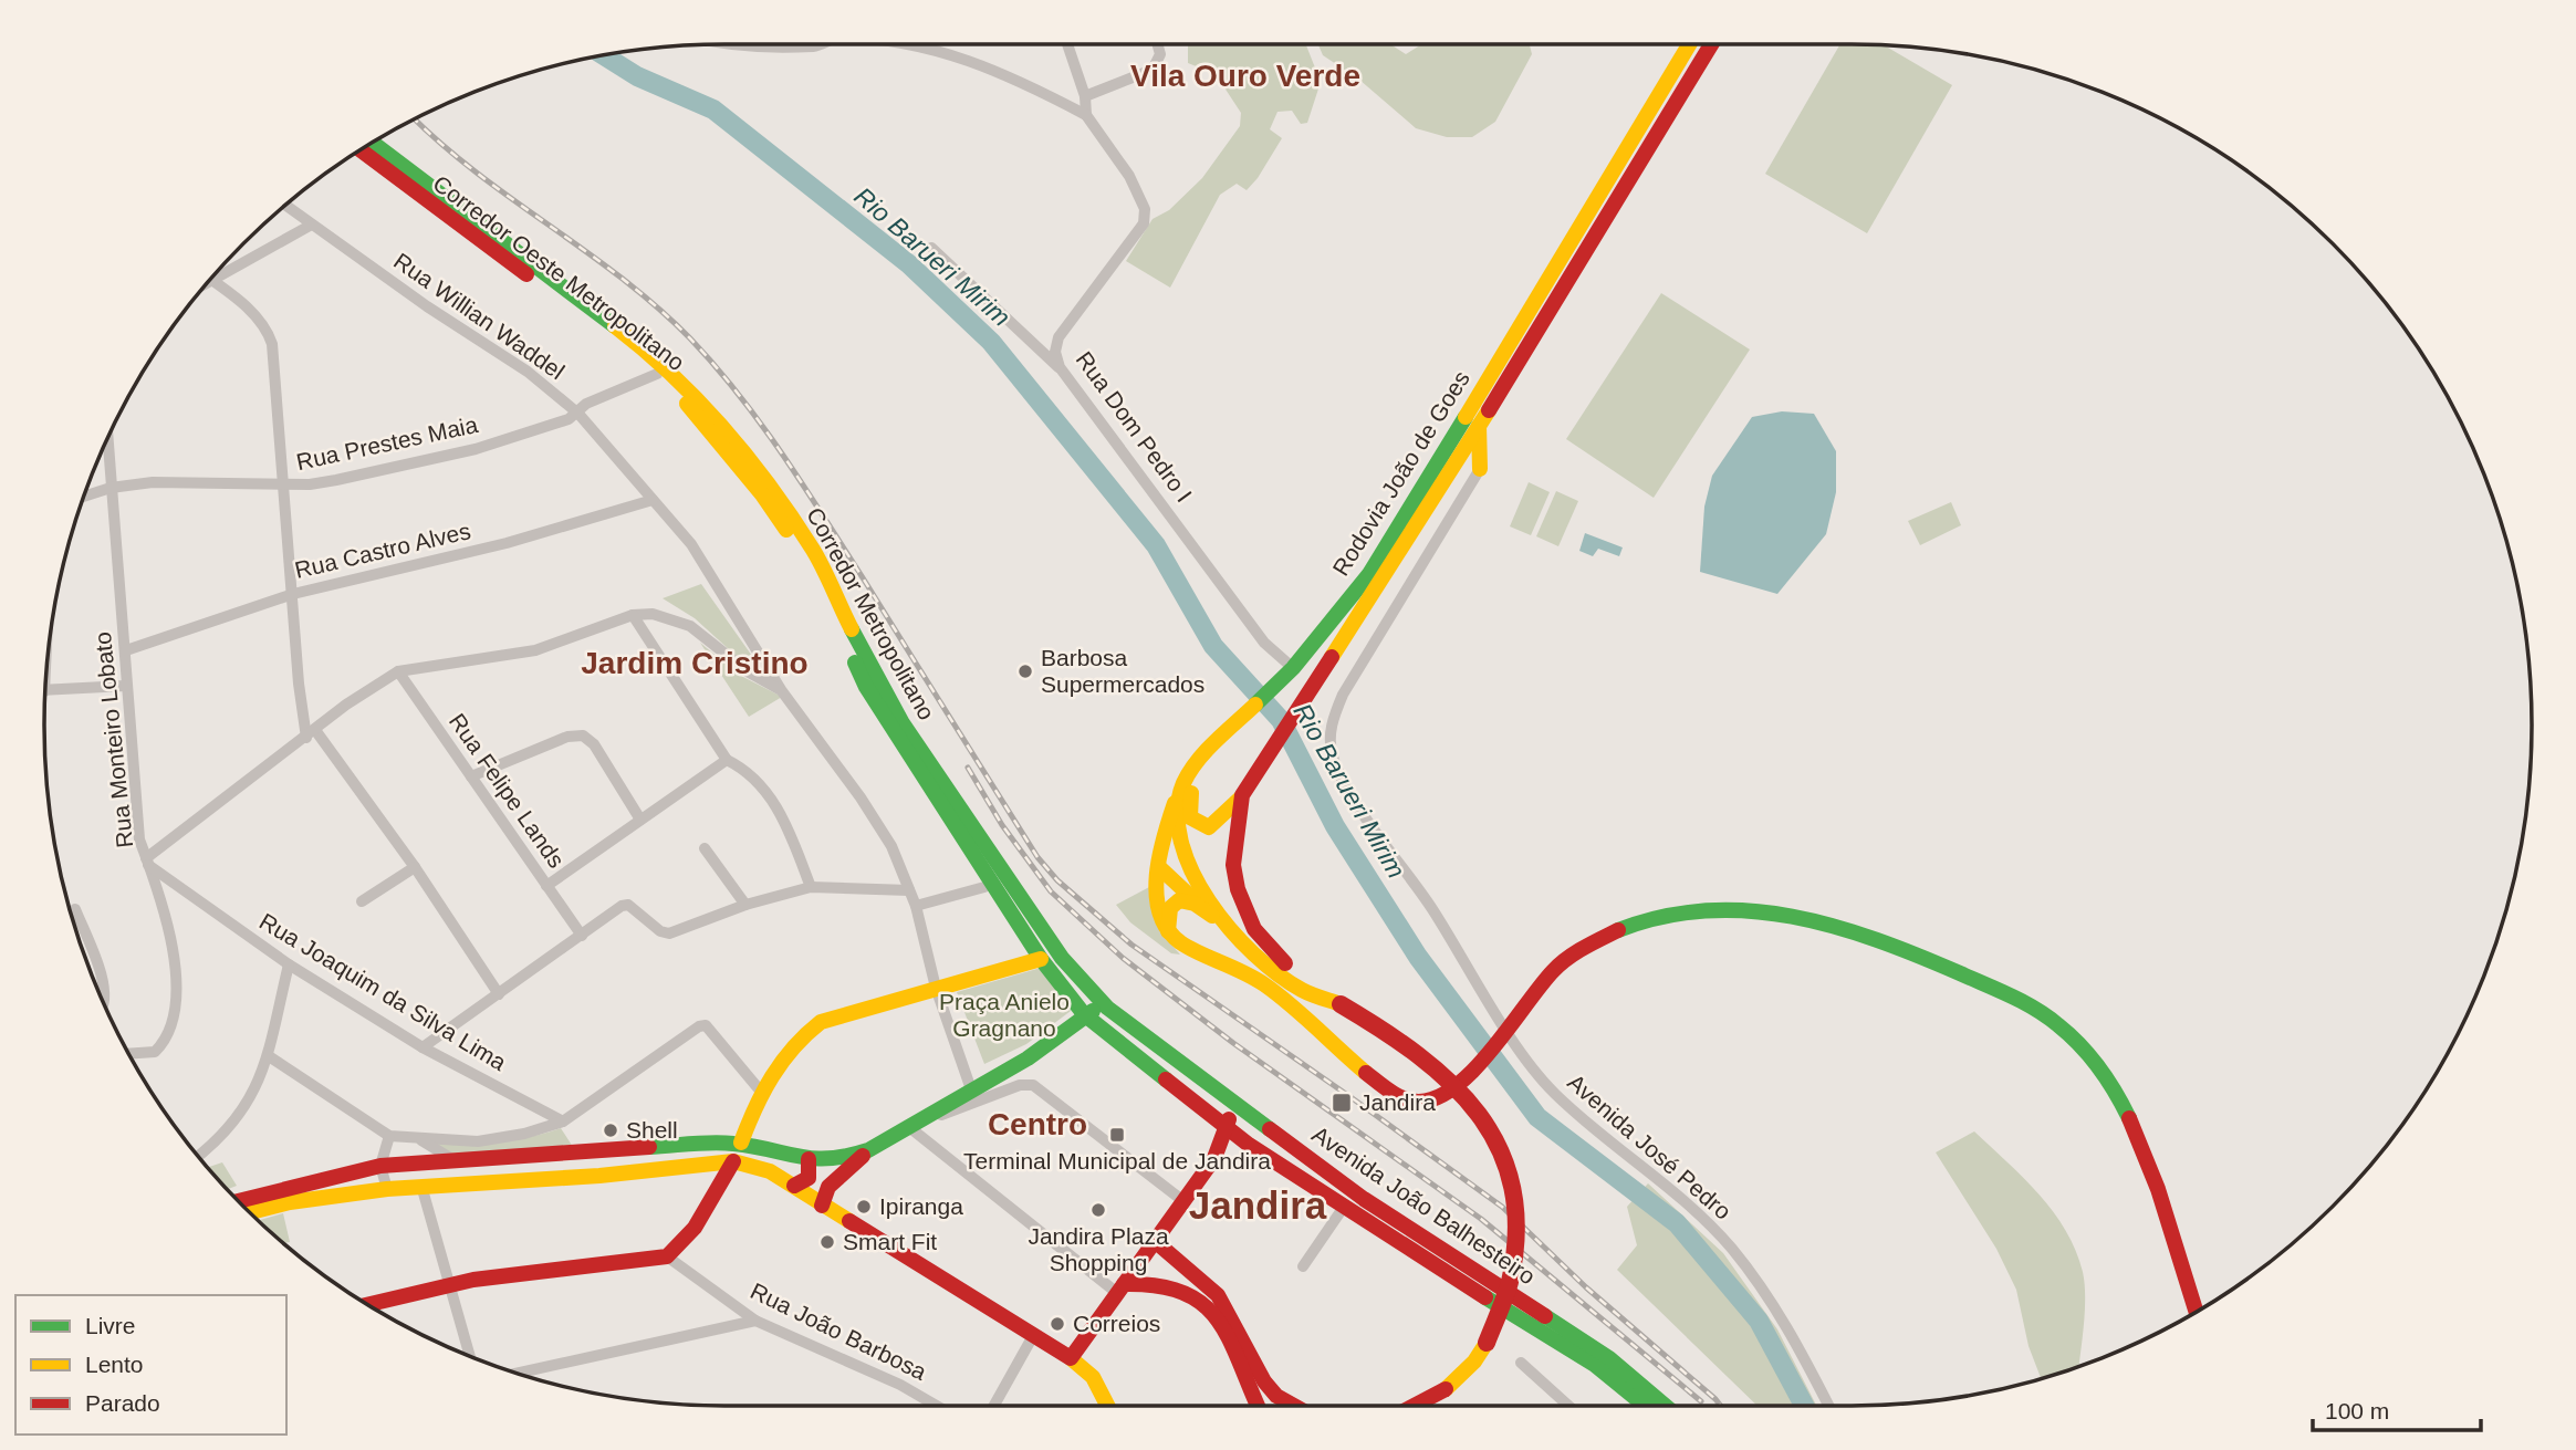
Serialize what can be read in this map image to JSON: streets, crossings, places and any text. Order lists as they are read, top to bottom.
{
  "streets": {
    "main road": [
      "Corredor Oeste Metropolitano",
      "Rodovia João de Goes",
      "Corredor Metropolitano",
      "Avenida João Balhesteiro"
    ],
    "street": [
      "Rua Willian Waddel",
      "Rua Dom Pedro I",
      "Rua Prestes Maia",
      "Rua Castro Alves",
      "Rua Monteiro Lobato",
      "Rua Felipe Lands",
      "Rua Joaquim da Silva Lima",
      "Avenida José Pedro",
      "Rua João Barbosa"
    ]
  },
  "crossings": [
    ["Corredor Oeste Metropolitano", "Rua Prestes Maia"],
    ["Corredor Oeste Metropolitano", "Avenida João Balhesteiro"],
    ["Rua Willian Waddel", "Rua Prestes Maia"],
    ["Rua Willian Waddel", "Rua Castro Alves"],
    ["Rua Dom Pedro I", "Rodovia João de Goes"],
    ["Rua Prestes Maia", "Rua Monteiro Lobato"],
    ["Rua Castro Alves", "Rua Monteiro Lobato"],
    ["Corredor Metropolitano", "Avenida João Balhesteiro"],
    ["Rua Monteiro Lobato", "Rua Joaquim da Silva Lima"]
  ],
  "districts": [
    "Vila Ouro Verde",
    "Jardim Cristino",
    "Centro",
    "Jandira"
  ],
  "water": ["Rio Barueri Mirim"],
  "parks": ["Praça Anielo Gragnano"],
  "places": {
    "other": [
      "Barbosa Supermercados",
      "Shell",
      "Ipiranga",
      "Jandira Plaza Shopping",
      "Smart Fit",
      "Correios"
    ],
    "transit": ["Jandira", "Terminal Municipal de Jandira"]
  },
  "legend": ["Livre", "Lento", "Parado"],
  "scale_bar": "100 m"
}
